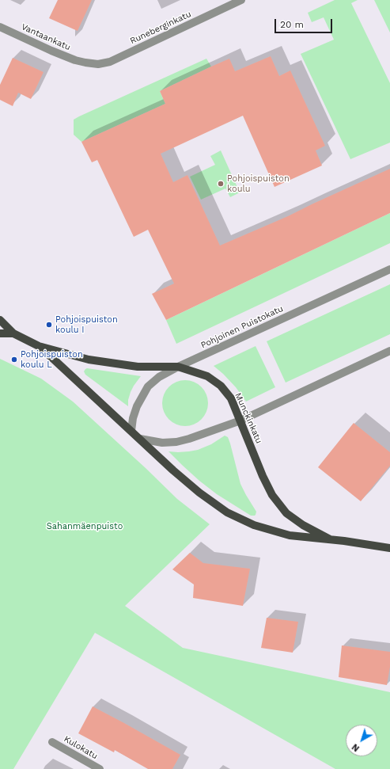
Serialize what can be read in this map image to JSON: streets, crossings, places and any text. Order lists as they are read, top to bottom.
{
  "streets": {
    "main road": ["Munckinkatu"],
    "street": [
      "Runeberginkatu",
      "Vantaankatu",
      "Pohjoinen Puistokatu",
      "Kulokatu"
    ]
  },
  "crossings": [
    ["Runeberginkatu", "Vantaankatu"],
    ["Pohjoinen Puistokatu", "Munckinkatu"]
  ],
  "parks": ["Sahanmäenpuisto"],
  "places": ["Pohjoispuiston koulu", "Pohjoispuiston koulu I", "Pohjoispuiston koulu L"],
  "scale_bar": "20 m",
  "north": "bottom left"
}
